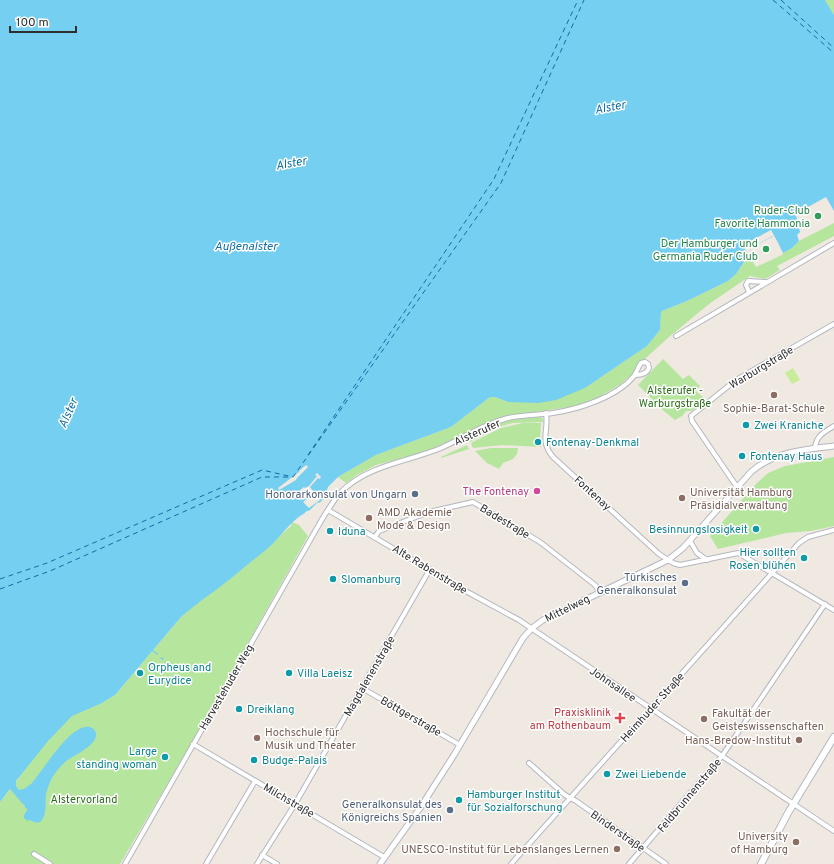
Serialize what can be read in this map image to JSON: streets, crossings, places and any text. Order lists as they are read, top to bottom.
{
  "streets": {
    "street": [
      "Warburgstraße",
      "Alsterufer",
      "Fontenay",
      "Badestraße",
      "Alte Rabenstraße",
      "Mittelweg",
      "Magdalenenstraße",
      "Johnsallee",
      "Harvestehuder Weg",
      "Heimhuder Straße",
      "Böttgerstraße",
      "Feldbrunnenstraße",
      "Milchstraße",
      "Binderstraße"
    ]
  },
  "crossings": [
    ["Warburgstraße", "Mittelweg"],
    ["Alsterufer", "Fontenay"],
    ["Alsterufer", "Alte Rabenstraße"],
    ["Alsterufer", "Harvestehuder Weg"],
    ["Fontenay", "Mittelweg"],
    ["Badestraße", "Alte Rabenstraße"],
    ["Badestraße", "Mittelweg"],
    ["Alte Rabenstraße", "Mittelweg"],
    ["Alte Rabenstraße", "Magdalenenstraße"],
    ["Alte Rabenstraße", "Johnsallee"],
    ["Alte Rabenstraße", "Harvestehuder Weg"],
    ["Mittelweg", "Johnsallee"],
    ["Mittelweg", "Böttgerstraße"],
    ["Mittelweg", "Milchstraße"],
    ["Magdalenenstraße", "Böttgerstraße"],
    ["Magdalenenstraße", "Milchstraße"],
    ["Johnsallee", "Heimhuder Straße"],
    ["Johnsallee", "Feldbrunnenstraße"],
    ["Harvestehuder Weg", "Milchstraße"],
    ["Heimhuder Straße", "Binderstraße"],
    ["Feldbrunnenstraße", "Binderstraße"]
  ],
  "water": ["Alster", "Außenalster"],
  "parks": ["Alsterufer - Warburgstraße", "Alstervorland"],
  "places": {
    "other": [
      "Ruder-Club Favorite Hammonia",
      "Der Hamburger und Germania Ruder Club",
      "Sophie-Barat-Schule",
      "Zwei Kraniche",
      "Fontenay-Denkmal",
      "Fontenay Haus",
      "The Fontenay",
      "Honorarkonsulat von Ungarn",
      "Universität Hamburg Präsidialverwaltung",
      "AMD Akademie Mode & Design",
      "Besinnungslosigkeit",
      "Iduna",
      "Hier sollten Rosen blühen",
      "Slomanburg",
      "Türkisches Generalkonsulat",
      "Orpheus and Eurydice",
      "Villa Laeisz",
      "Dreiklang",
      "Fakultät der Geisteswissenschaften",
      "Hochschule für Musik und Theater",
      "Hans-Bredow-Institut",
      "Large standing woman",
      "Budge-Palais",
      "Zwei Liebende",
      "Hamburger Institut für Sozialforschung",
      "Generalkonsulat des Königreichs Spanien",
      "University of Hamburg",
      "UNESCO-Institut für Lebenslanges Lernen"
    ],
    "health": ["Praxisklinik am Rothenbaum"]
  },
  "scale_bar": "100 m"
}
